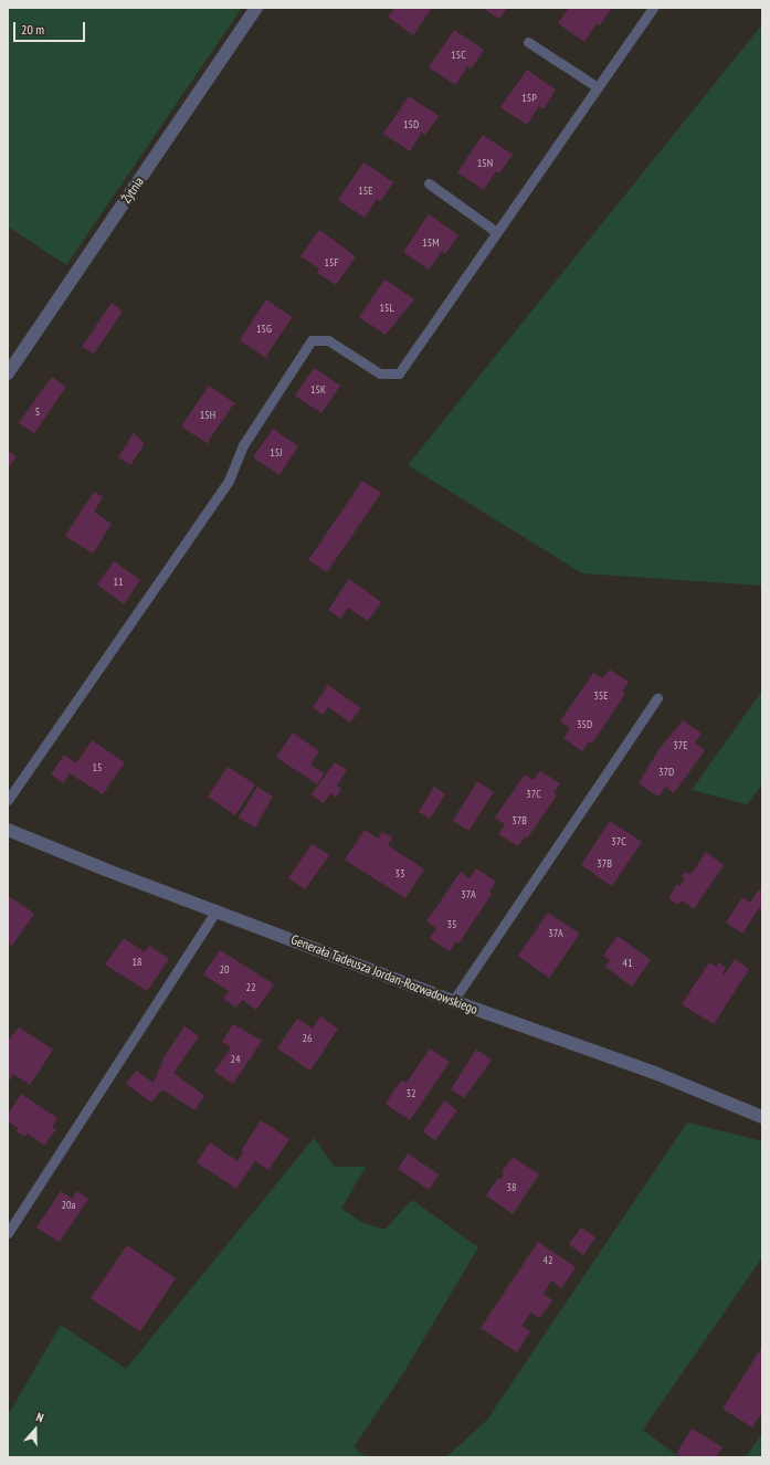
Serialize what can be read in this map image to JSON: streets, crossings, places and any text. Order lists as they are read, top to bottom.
{
  "streets": {
    "street": ["Żytnia", "Generała Tadeusza Jordan-Rozwadowskiego"]
  },
  "house_numbers": [
    "15C",
    "15P",
    "15D",
    "15N",
    "15E",
    "15M",
    "15F",
    "15L",
    "15G",
    "15K",
    "5",
    "15H",
    "15J",
    "11",
    "35E",
    "35D",
    "37E",
    "15",
    "37D",
    "37C",
    "37B",
    "37C",
    "37B",
    "33",
    "37A",
    "35",
    "37A",
    "18",
    "41",
    "20",
    "22",
    "26",
    "24",
    "32",
    "38",
    "20a",
    "42"
  ],
  "scale_bar": "20 m",
  "north": "top"
}
